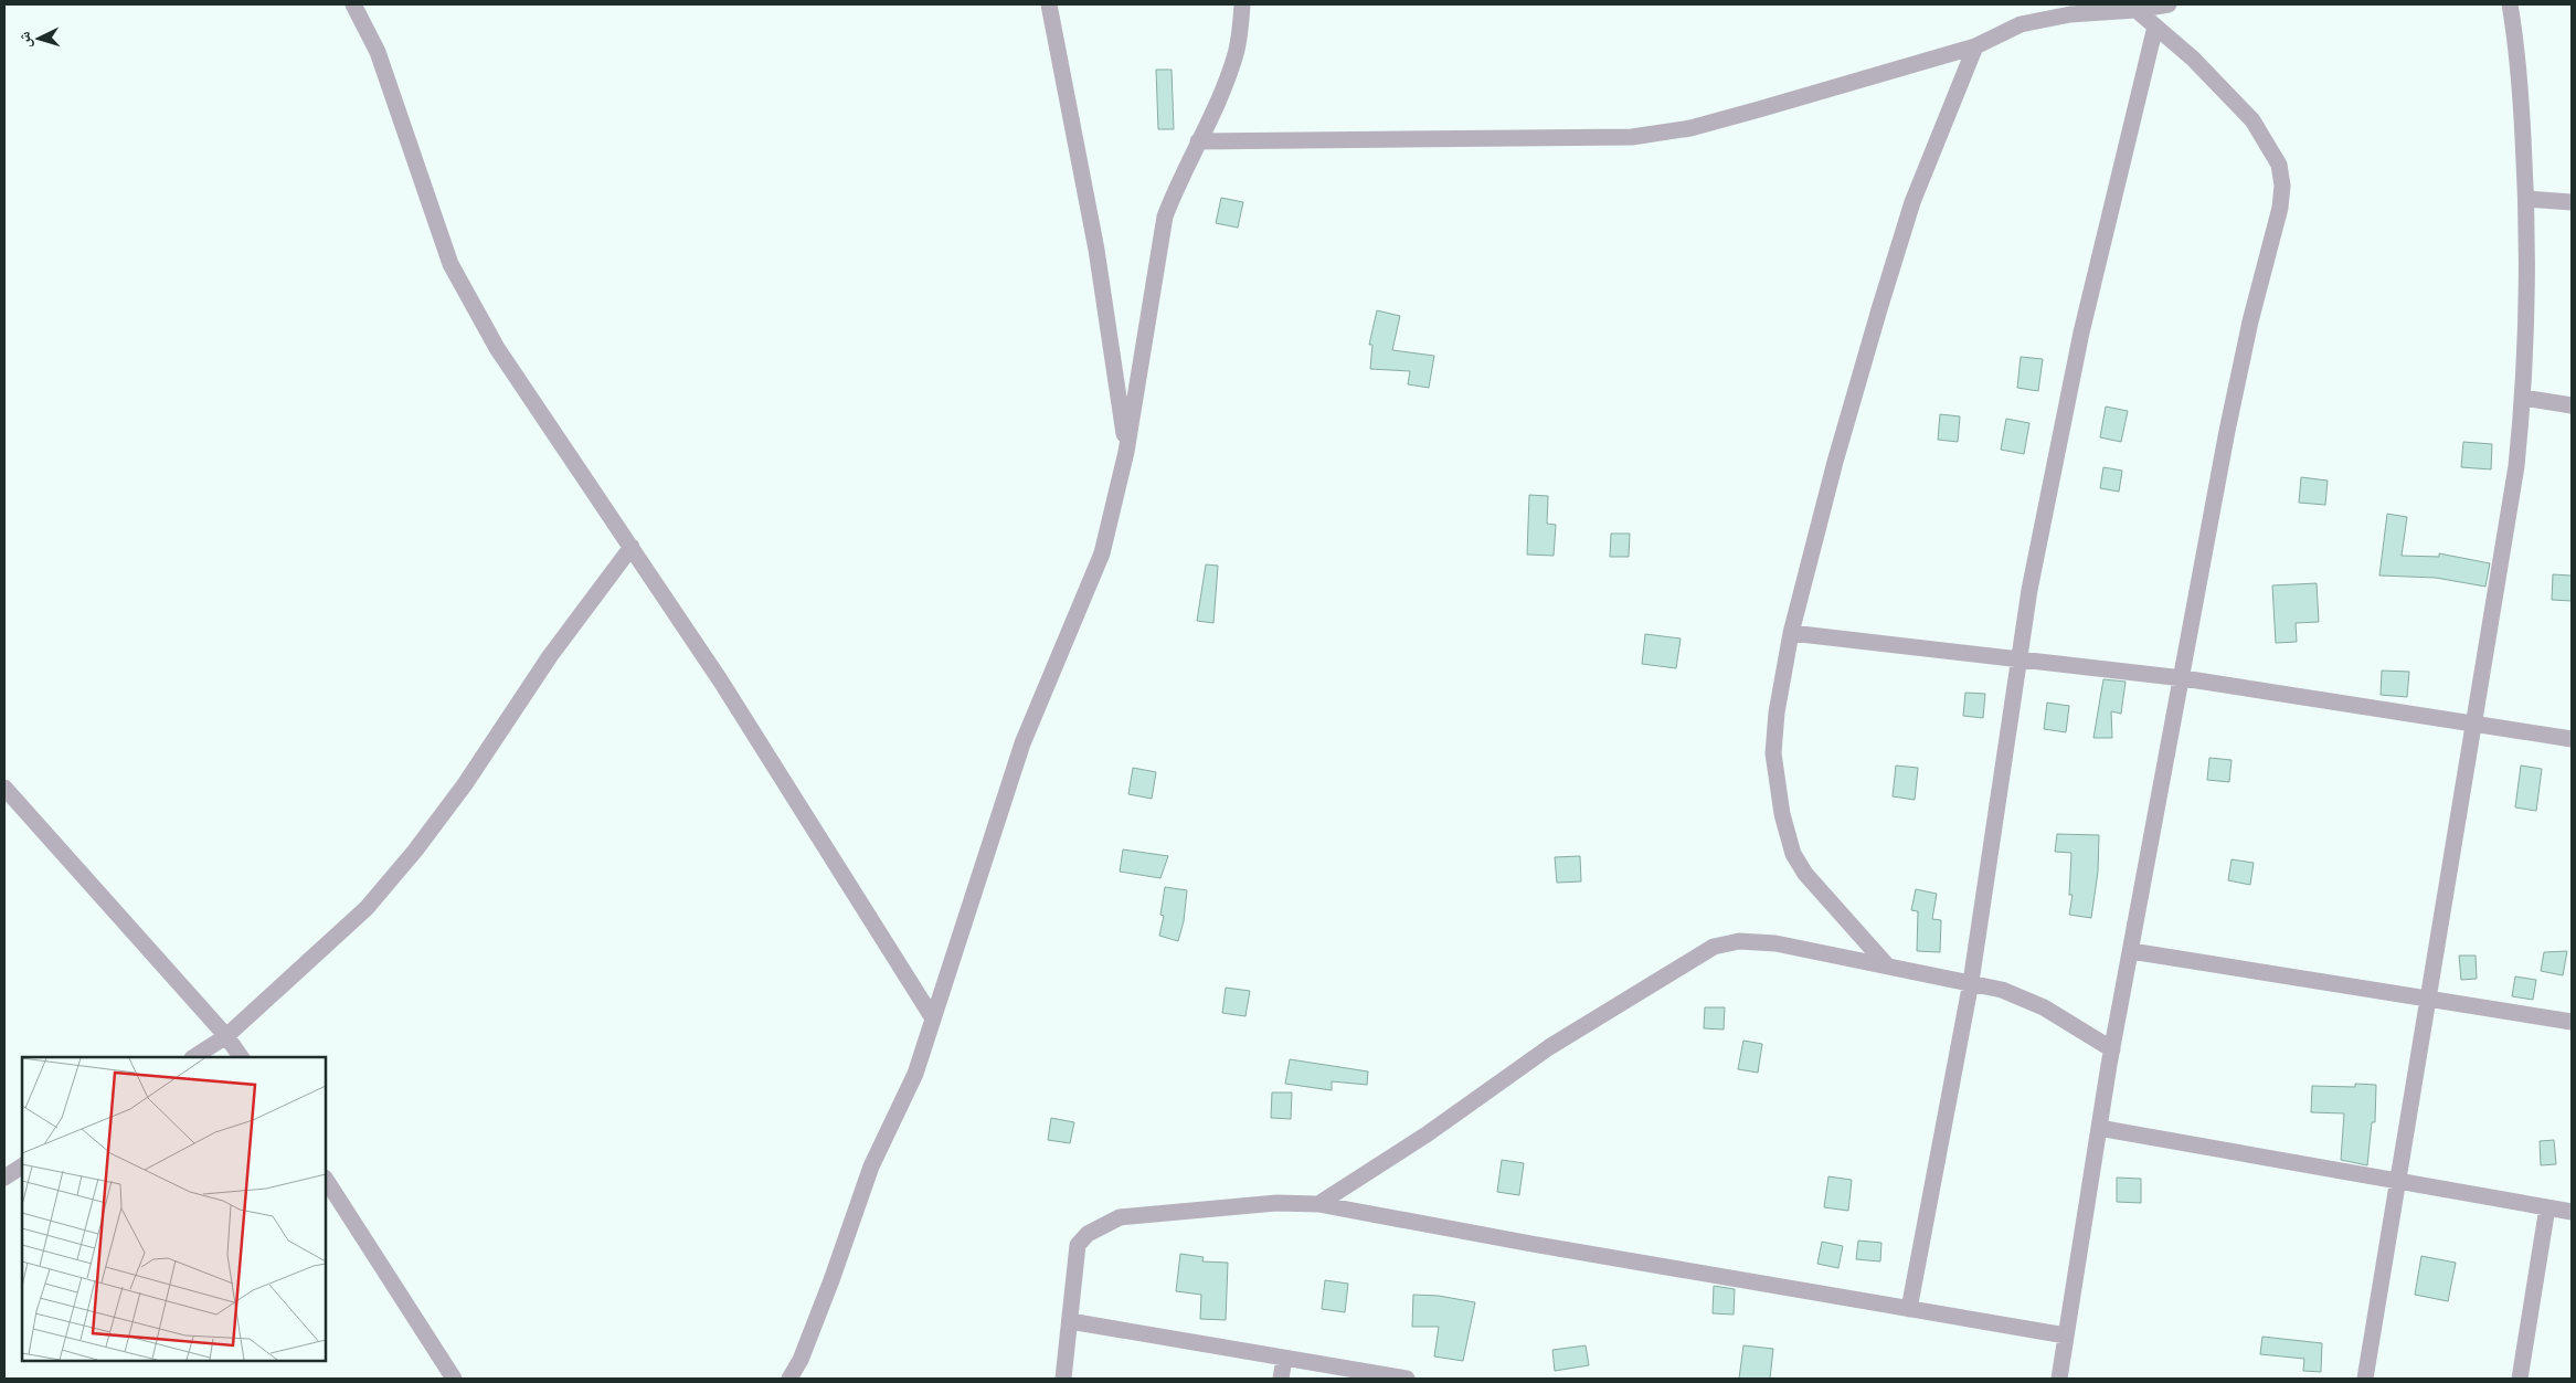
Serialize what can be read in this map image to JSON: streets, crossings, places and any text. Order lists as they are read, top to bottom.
{
  "north": "left"
}
